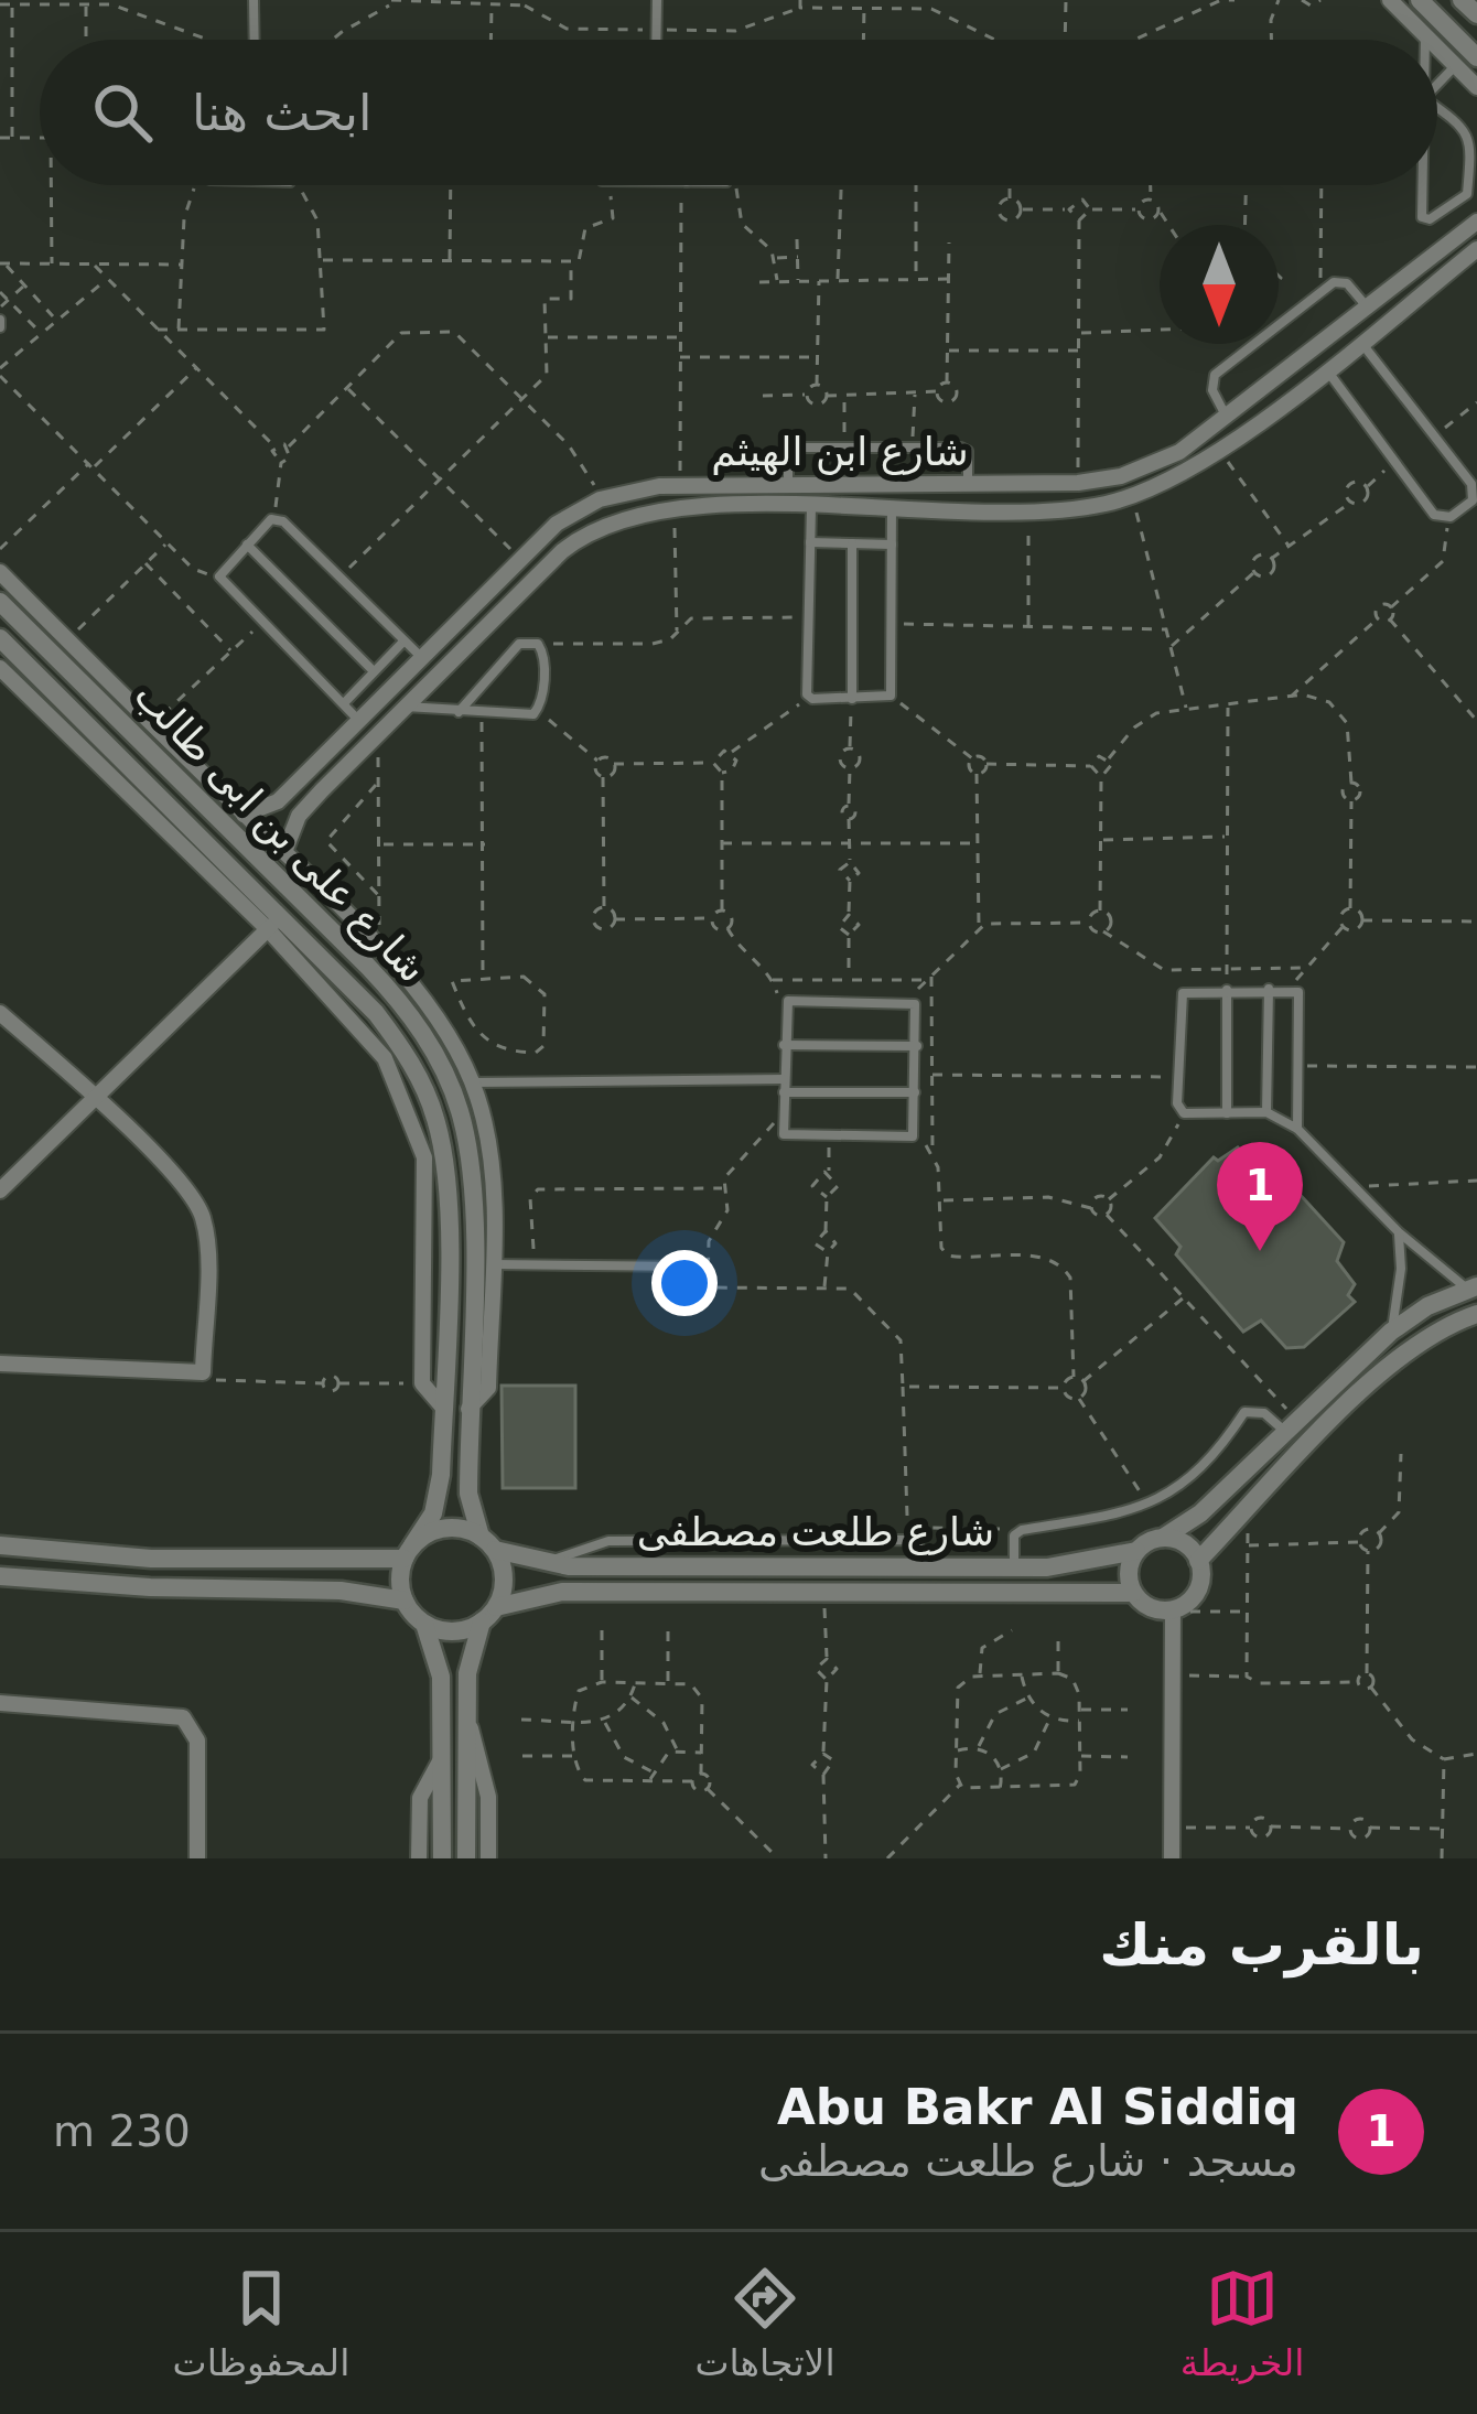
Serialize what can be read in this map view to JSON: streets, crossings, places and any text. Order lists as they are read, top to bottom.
{
  "streets": {
    "street": ["شارع ابن الهيثم", "شارع على بن ابى طالب", "شارع طلعت مصطفى"]
  },
  "crossings": [
    ["شارع على بن ابى طالب", "شارع طلعت مصطفى"]
  ],
  "north": "bottom",
  "page": {
    "search": "ابحث هنا",
    "pins": "1",
    "heading": "بالقرب منك",
    "list": [
      {
        "mark": "1",
        "name": "Abu Bakr Al Siddiq",
        "note": "مسجد · شارع طلعت مصطفى",
        "value": "230 m"
      }
    ],
    "nav": ["الخريطة", "الاتجاهات", "المحفوظات"]
  }
}
